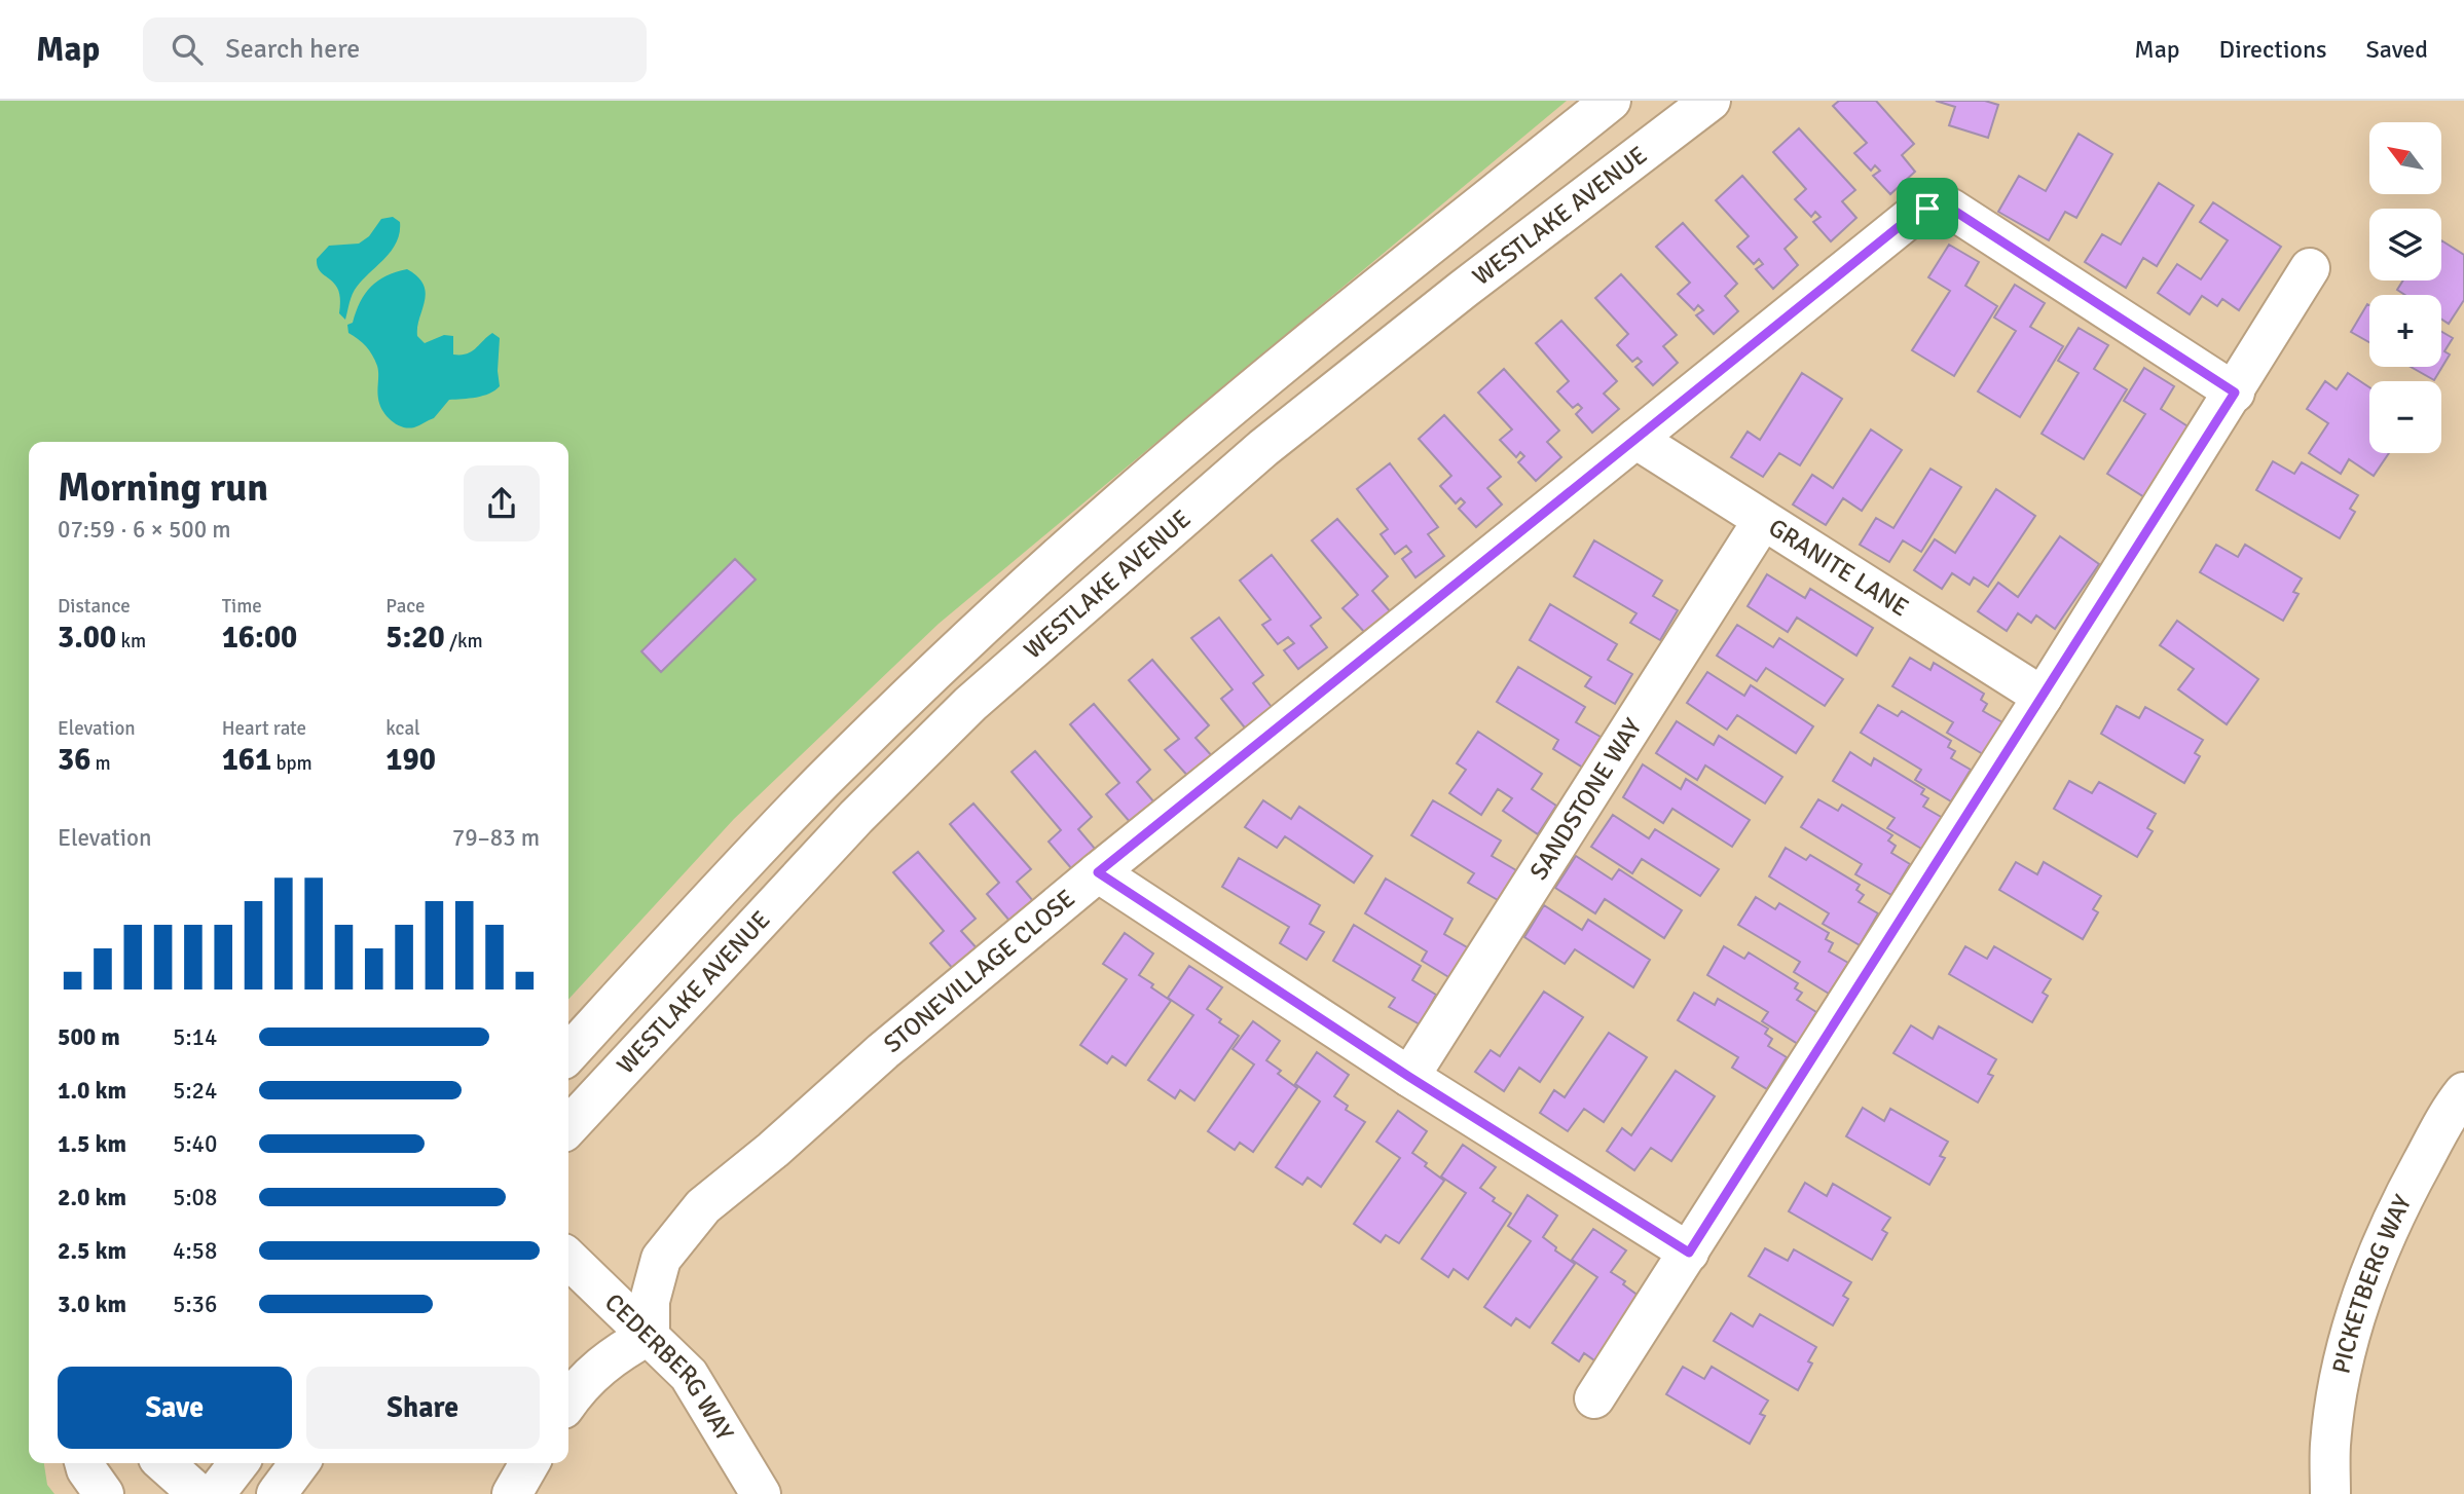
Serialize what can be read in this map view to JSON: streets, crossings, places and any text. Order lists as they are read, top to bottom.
{
  "streets": {
    "street": [
      "WESTLAKE AVENUE",
      "GRANITE LANE",
      "SANDSTONE WAY",
      "STONEVILLAGE CLOSE",
      "PICKETBERG WAY",
      "CEDERBERG WAY"
    ]
  },
  "crossings": [
    ["GRANITE LANE", "SANDSTONE WAY"],
    ["GRANITE LANE", "STONEVILLAGE CLOSE"],
    ["STONEVILLAGE CLOSE", "CEDERBERG WAY"]
  ],
  "north": "top left",
  "page": {
    "header": "Map",
    "search": "Search here",
    "nav": ["Map", "Directions", "Saved"],
    "map_buttons": ["+", "−"],
    "heading": ["Morning run", "07:59 · 6 × 500 m"],
    "stats": [
      ["Distance", "3.00 km"],
      ["Time", "16:00"],
      ["Pace", "5:20 /km"],
      ["Elevation", "36 m"],
      ["Heart rate", "161 bpm"],
      ["kcal", "190"]
    ],
    "chart": ["Elevation", "79–83 m"],
    "list": [
      {
        "name": "500 m",
        "note": "5:14"
      },
      {
        "name": "1.0 km",
        "note": "5:24"
      },
      {
        "name": "1.5 km",
        "note": "5:40"
      },
      {
        "name": "2.0 km",
        "note": "5:08"
      },
      {
        "name": "2.5 km",
        "note": "4:58"
      },
      {
        "name": "3.0 km",
        "note": "5:36"
      }
    ],
    "buttons": ["Save", "Share"]
  }
}
